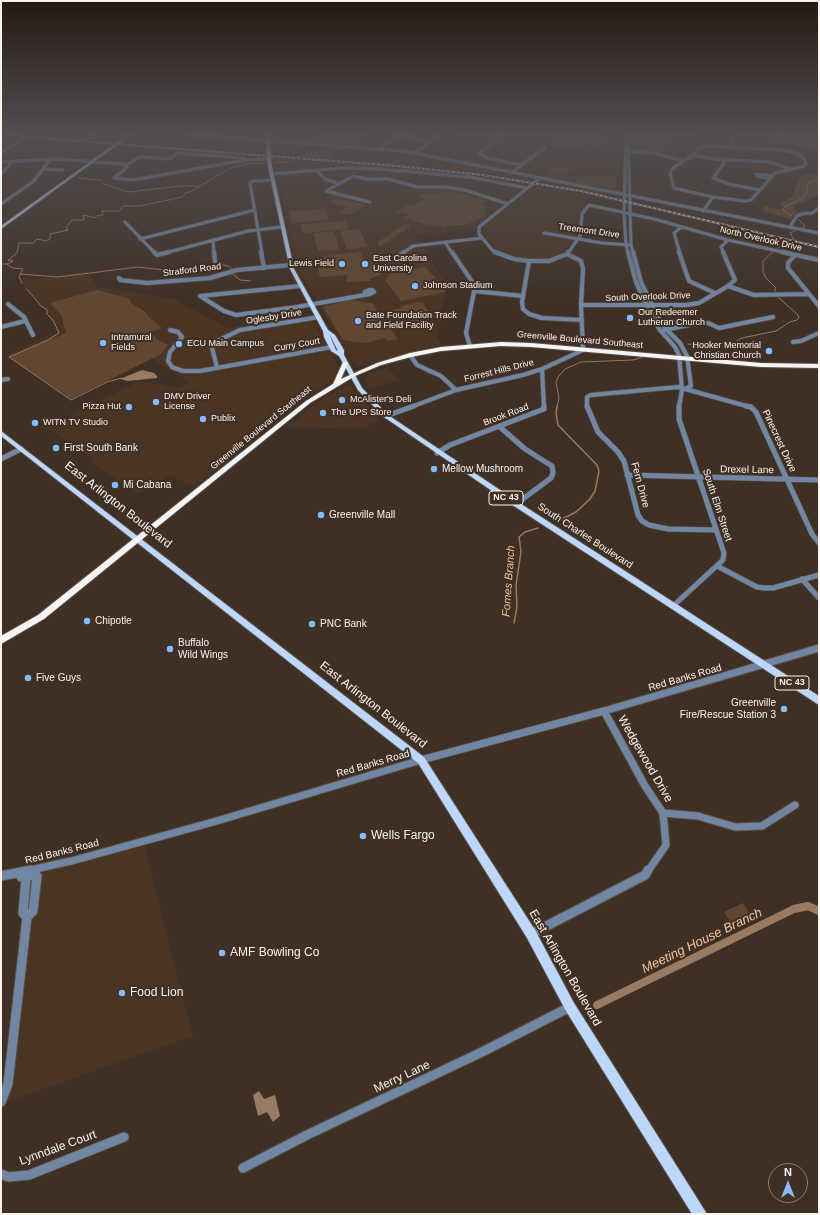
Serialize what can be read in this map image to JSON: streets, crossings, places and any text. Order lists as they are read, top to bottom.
{
  "streets": {
    "highway": ["Greenville Boulevard Southeast"],
    "main road": ["NC 43", "East Arlington Boulevard", "South Charles Boulevard"],
    "street": [
      "Treemont Drive",
      "North Overlook Drive",
      "Stratford Road",
      "South Overlook Drive",
      "Oglesby Drive",
      "Curry Court",
      "Forrest Hills Drive",
      "Brook Road",
      "Pinecrest Drive",
      "Drexel Lane",
      "Fern Drive",
      "South Elm Street",
      "Red Banks Road",
      "Wedgewood Drive",
      "Merry Lane",
      "Lynndale Court"
    ]
  },
  "crossings": [
    ["Treemont Drive", "North Overlook Drive"],
    ["Treemont Drive", "South Elm Street"],
    ["North Overlook Drive", "South Elm Street"],
    ["Stratford Road", "South Charles Boulevard"],
    ["South Overlook Drive", "South Elm Street"],
    ["Oglesby Drive", "Curry Court"],
    ["Oglesby Drive", "South Charles Boulevard"],
    ["Greenville Boulevard Southeast", "Forrest Hills Drive"],
    ["Greenville Boulevard Southeast", "East Arlington Boulevard"],
    ["Greenville Boulevard Southeast", "South Elm Street"],
    ["Greenville Boulevard Southeast", "South Charles Boulevard"],
    ["Curry Court", "South Charles Boulevard"],
    ["Forrest Hills Drive", "Brook Road"],
    ["Forrest Hills Drive", "South Charles Boulevard"],
    ["Brook Road", "South Charles Boulevard"],
    ["Pinecrest Drive", "Drexel Lane"],
    ["Pinecrest Drive", "Fern Drive"],
    ["Pinecrest Drive", "South Elm Street"],
    ["Drexel Lane", "Fern Drive"],
    ["Drexel Lane", "South Elm Street"],
    ["Fern Drive", "South Elm Street"],
    ["East Arlington Boulevard", "Red Banks Road"],
    ["East Arlington Boulevard", "Wedgewood Drive"],
    ["East Arlington Boulevard", "Merry Lane"],
    ["South Charles Boulevard", "Red Banks Road"],
    ["Red Banks Road", "Wedgewood Drive"]
  ],
  "water": ["Fomes Branch", "Meeting House Branch"],
  "places": [
    "Lewis Field",
    "East Carolina University",
    "Johnson Stadium",
    "Our Redeemer Lutheran Church",
    "Bate Foundation Track and Field Facility",
    "Intramural Fields",
    "ECU Main Campus",
    "Hooker Memorial Christian Church",
    "McAlister's Deli",
    "DMV Driver License",
    "Pizza Hut",
    "The UPS Store",
    "Publix",
    "WITN TV Studio",
    "First South Bank",
    "Mellow Mushroom",
    "Mi Cabana",
    "Greenville Mall",
    "Chipotle",
    "PNC Bank",
    "Buffalo Wild Wings",
    "Five Guys",
    "Greenville Fire/Rescue Station 3",
    "Wells Fargo",
    "AMF Bowling Co",
    "Food Lion"
  ],
  "north": "top"
}
